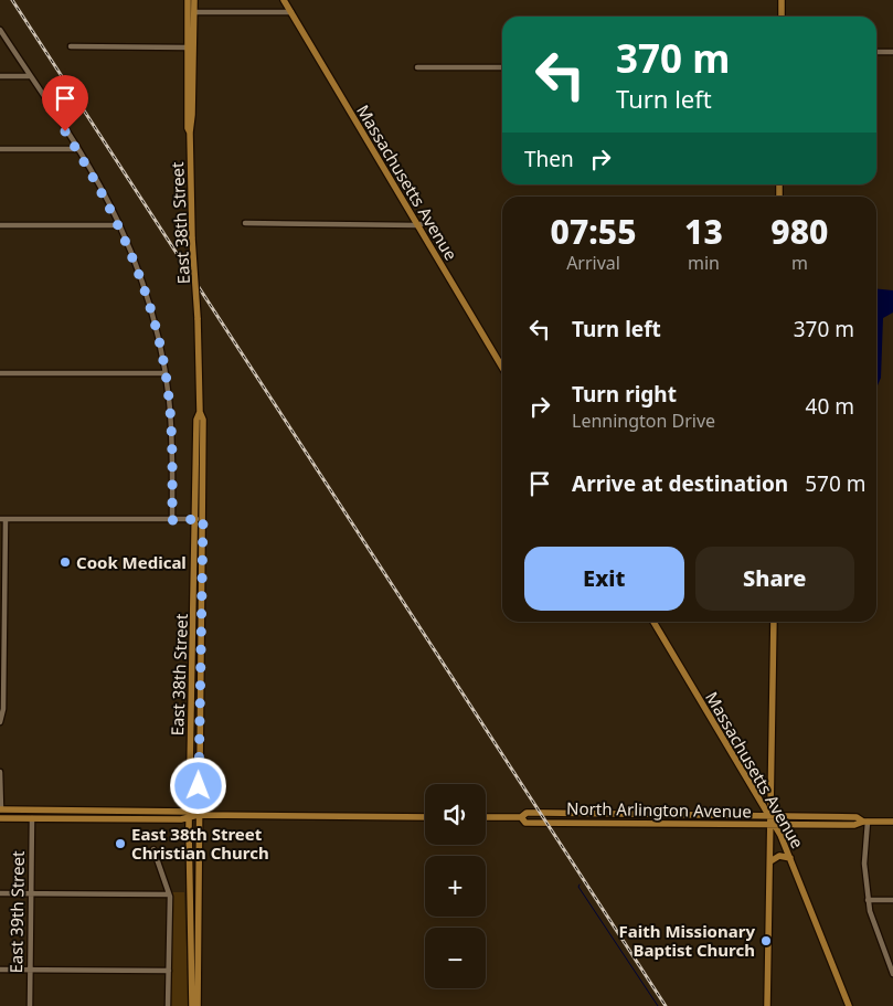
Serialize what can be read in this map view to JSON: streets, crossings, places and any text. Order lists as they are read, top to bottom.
{
  "streets": {
    "main road": ["Massachusetts Avenue", "East 38th Street", "North Arlington Avenue"],
    "street": ["East 39th Street"]
  },
  "crossings": [
    ["Massachusetts Avenue", "North Arlington Avenue"]
  ],
  "places": ["Cook Medical", "East 38th Street Christian Church", "Faith Missionary Baptist Church"],
  "page": {
    "turn": ["370 m", "Turn left"],
    "then": "Then",
    "eta": [
      "07:55",
      "Arrival",
      "13",
      "min",
      "980",
      "m"
    ],
    "list": [
      {
        "name": "Turn left",
        "value": "370 m"
      },
      {
        "name": "Turn right",
        "note": "Lennington Drive",
        "value": "40 m"
      },
      {
        "name": "Arrive at destination",
        "value": "570 m"
      }
    ],
    "buttons": ["Exit", "Share"],
    "map_buttons": ["+", "−"]
  }
}
